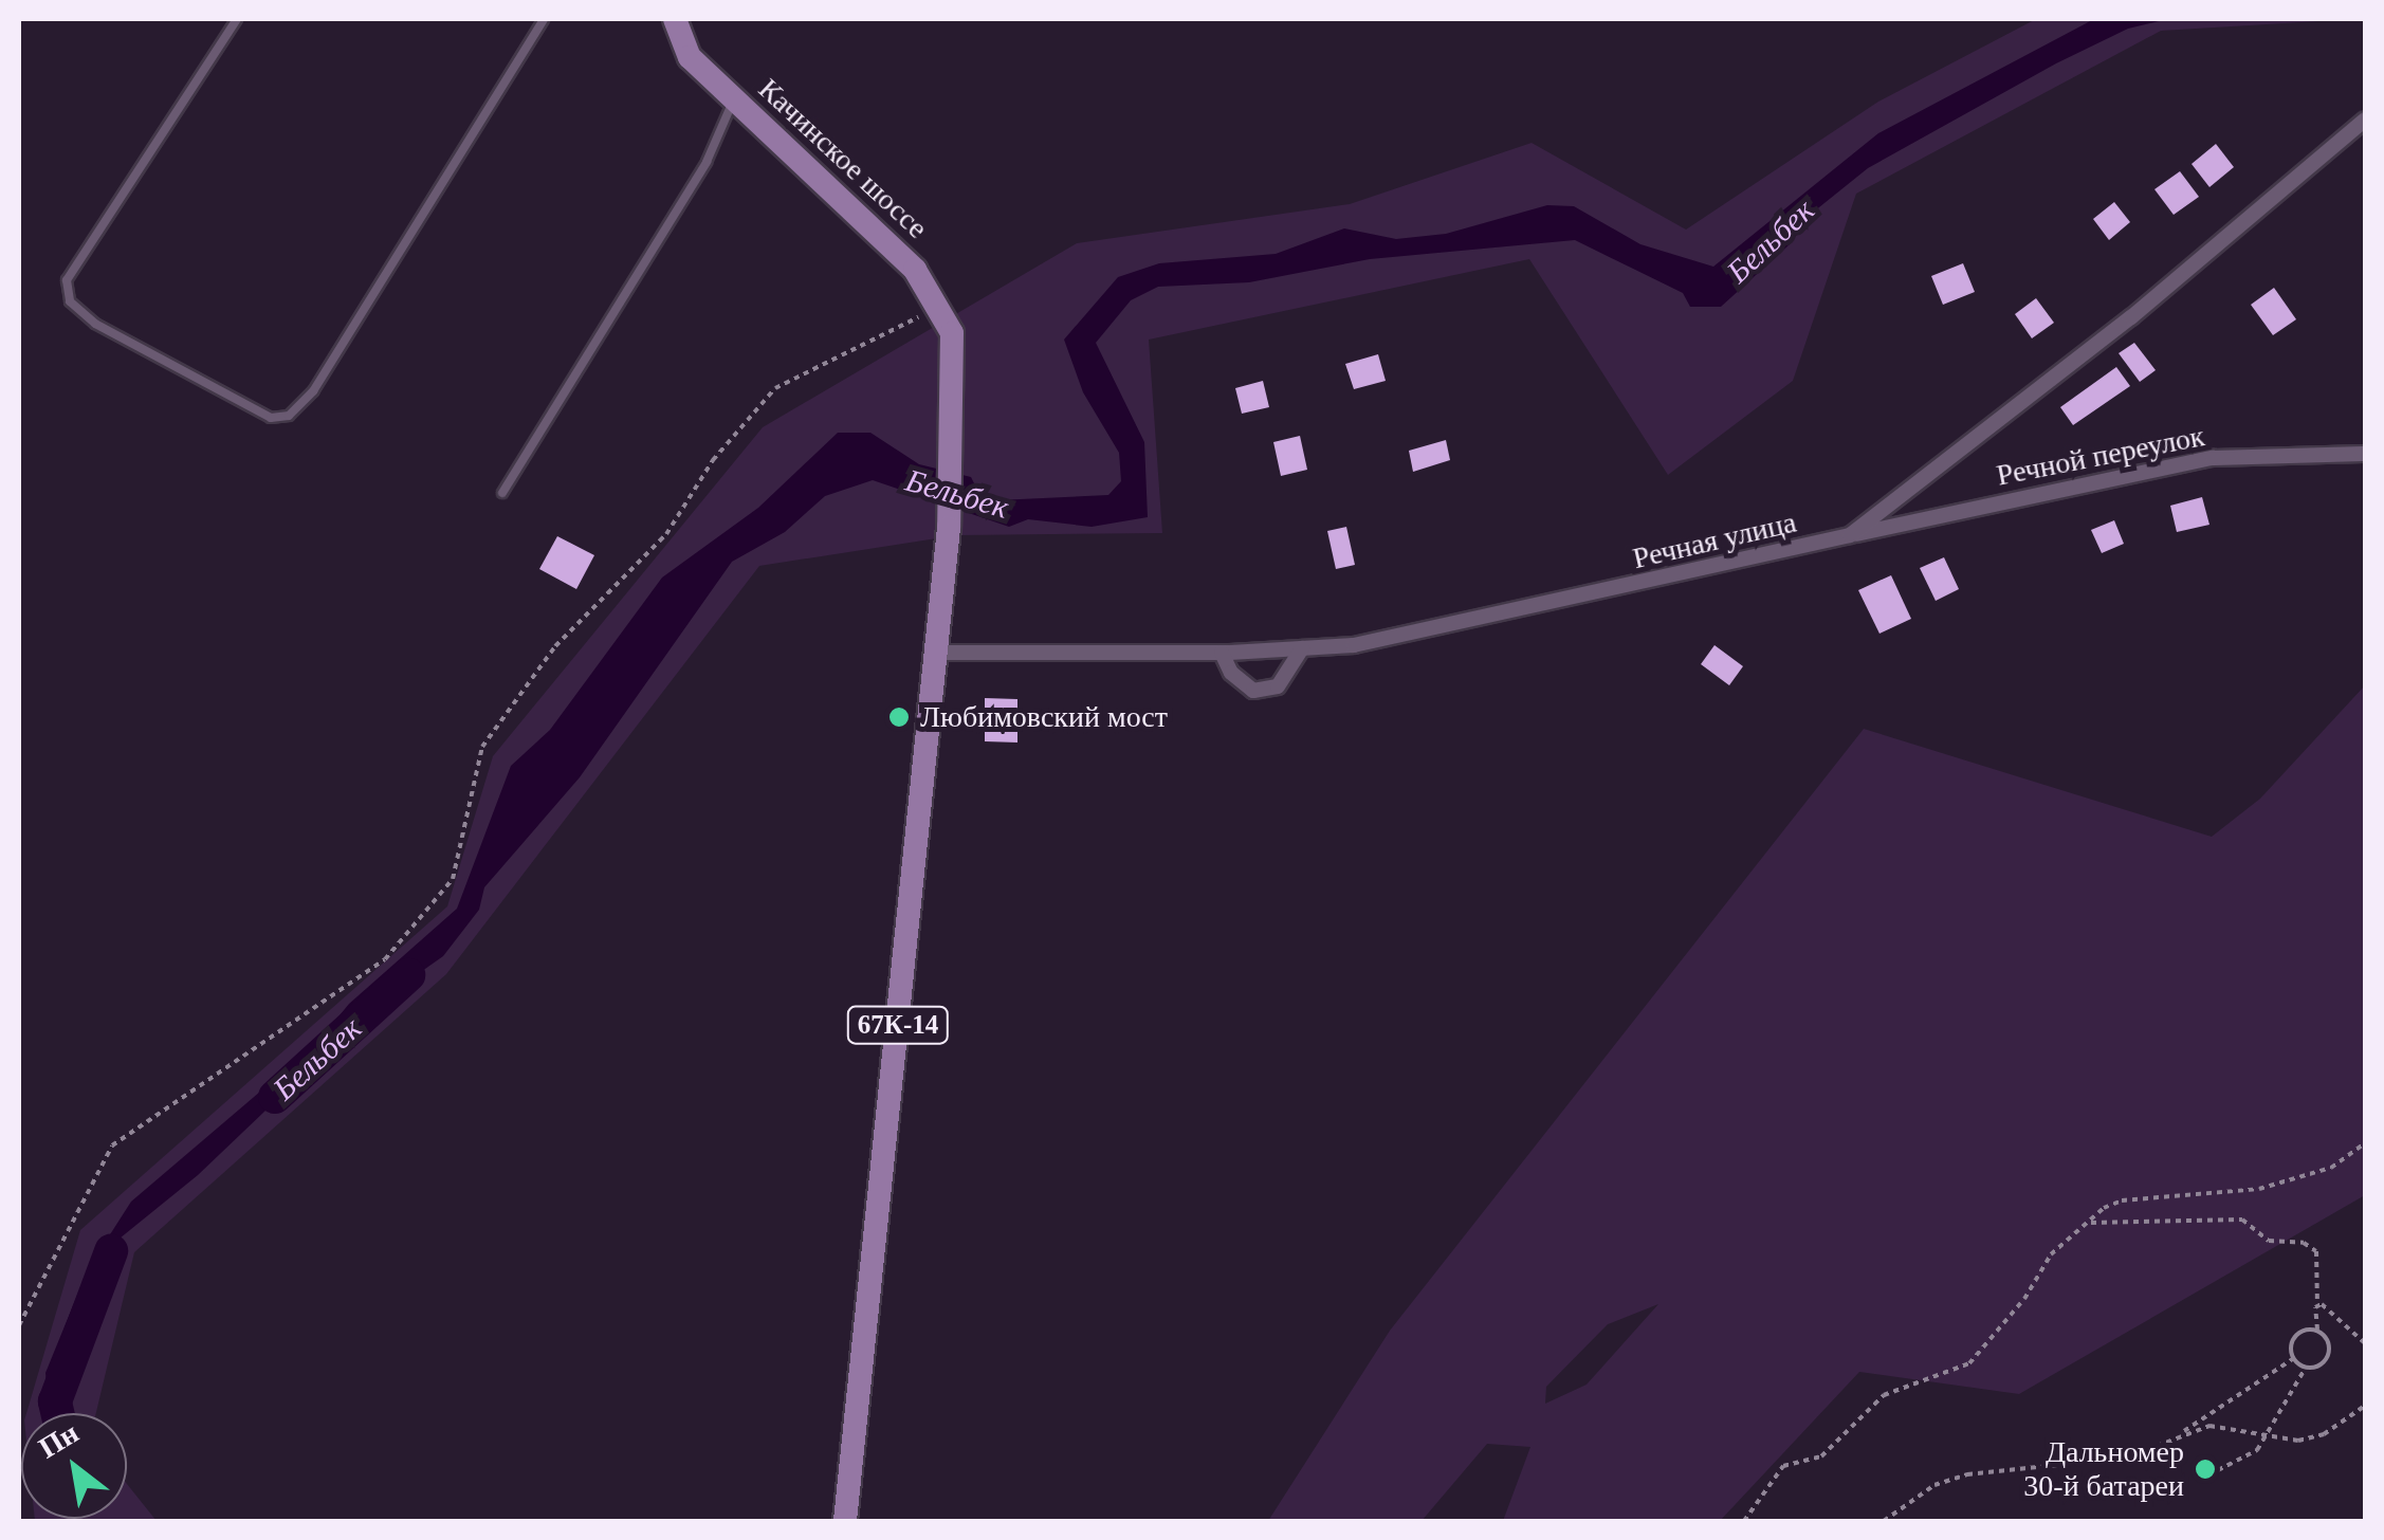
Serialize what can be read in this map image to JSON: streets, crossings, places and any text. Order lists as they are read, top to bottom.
{
  "streets": {
    "main road": ["Качинское шоссе", "67К-14"],
    "street": ["Речной переулок", "Речная улица"]
  },
  "crossings": [
    ["Качинское шоссе", "Речная улица"],
    ["Качинское шоссе", "67К-14"],
    ["Речной переулок", "Речная улица"],
    ["Речная улица", "67К-14"]
  ],
  "water": ["Бельбек"],
  "places": ["Любимовский мост", "Дальномер 30-й батареи"],
  "north": "top left"
}
